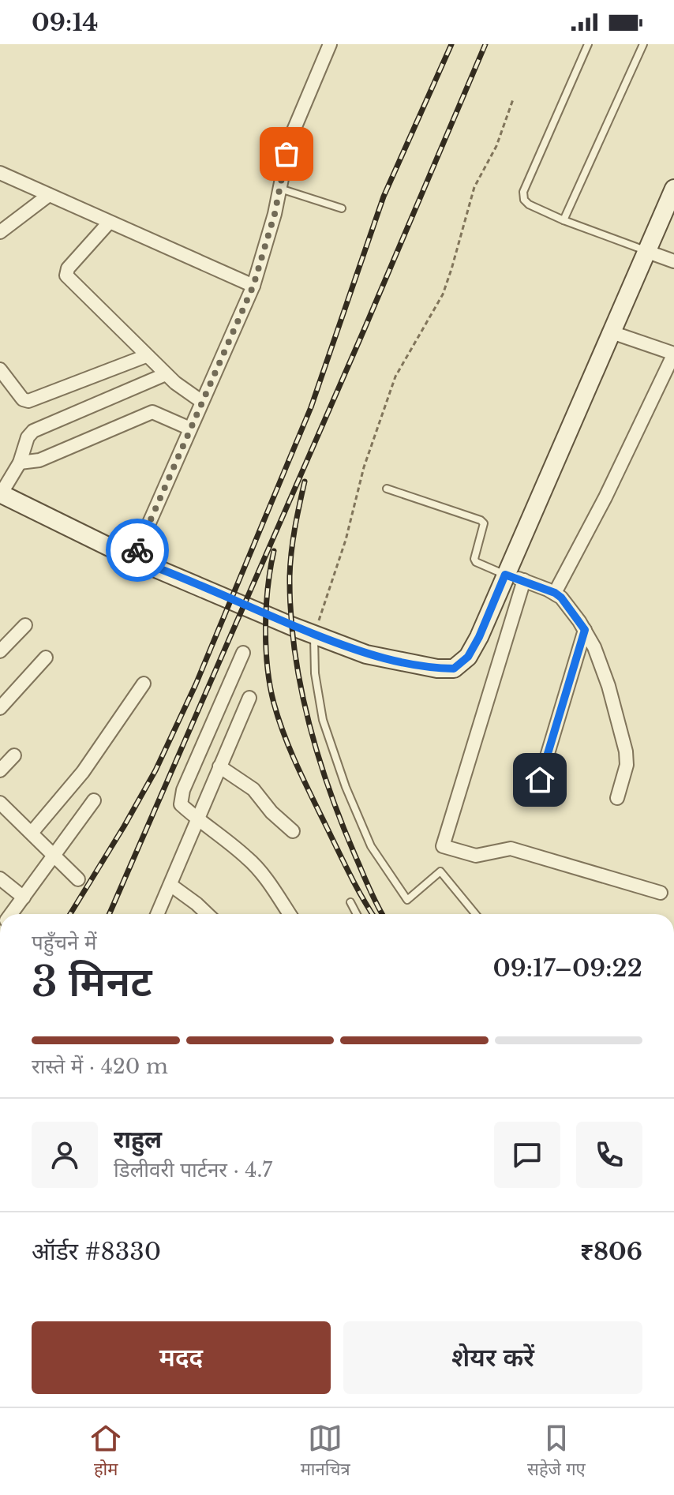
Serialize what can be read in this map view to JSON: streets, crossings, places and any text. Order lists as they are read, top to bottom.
{
  "page": {
    "status": "09:14",
    "heading": ["3 मिनट", "पहुँचने में", "09:17–09:22"],
    "panel": [
      "राहुल",
      "डिलीवरी पार्टनर · 4.7",
      "ऑर्डर #8330",
      "₹806"
    ],
    "bar": "रास्ते में · 420 m",
    "buttons": ["मदद", "शेयर करें"],
    "tabs": ["होम", "मानचित्र", "सहेजे गए"]
  }
}
